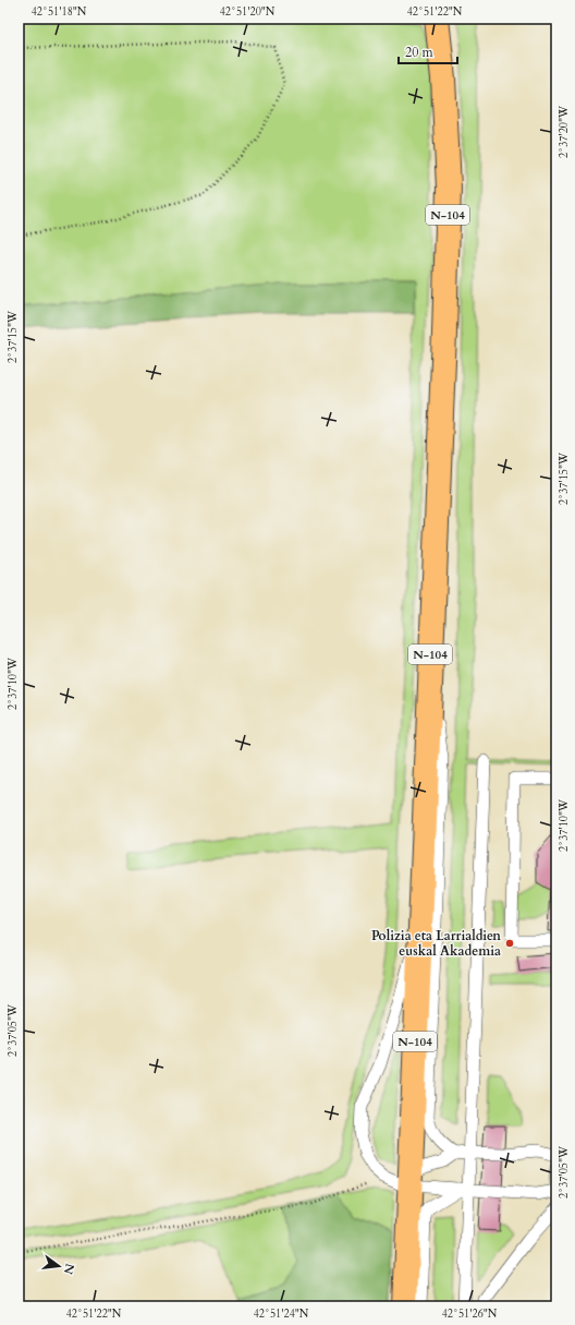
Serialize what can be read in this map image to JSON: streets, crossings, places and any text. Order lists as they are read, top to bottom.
{
  "streets": {
    "main road": ["N-104"]
  },
  "places": ["Polizia eta Larrialdien euskal Akademia"],
  "scale_bar": "20 m",
  "north": "right",
  "coordinates": [
    "42°51'18\"N",
    "42°51'20\"N",
    "42°51'22\"N",
    "2°37'20\"W",
    "2°37'15\"W",
    "2°37'10\"W",
    "2°37'05\"W",
    "42°51'24\"N",
    "42°51'26\"N"
  ]
}
